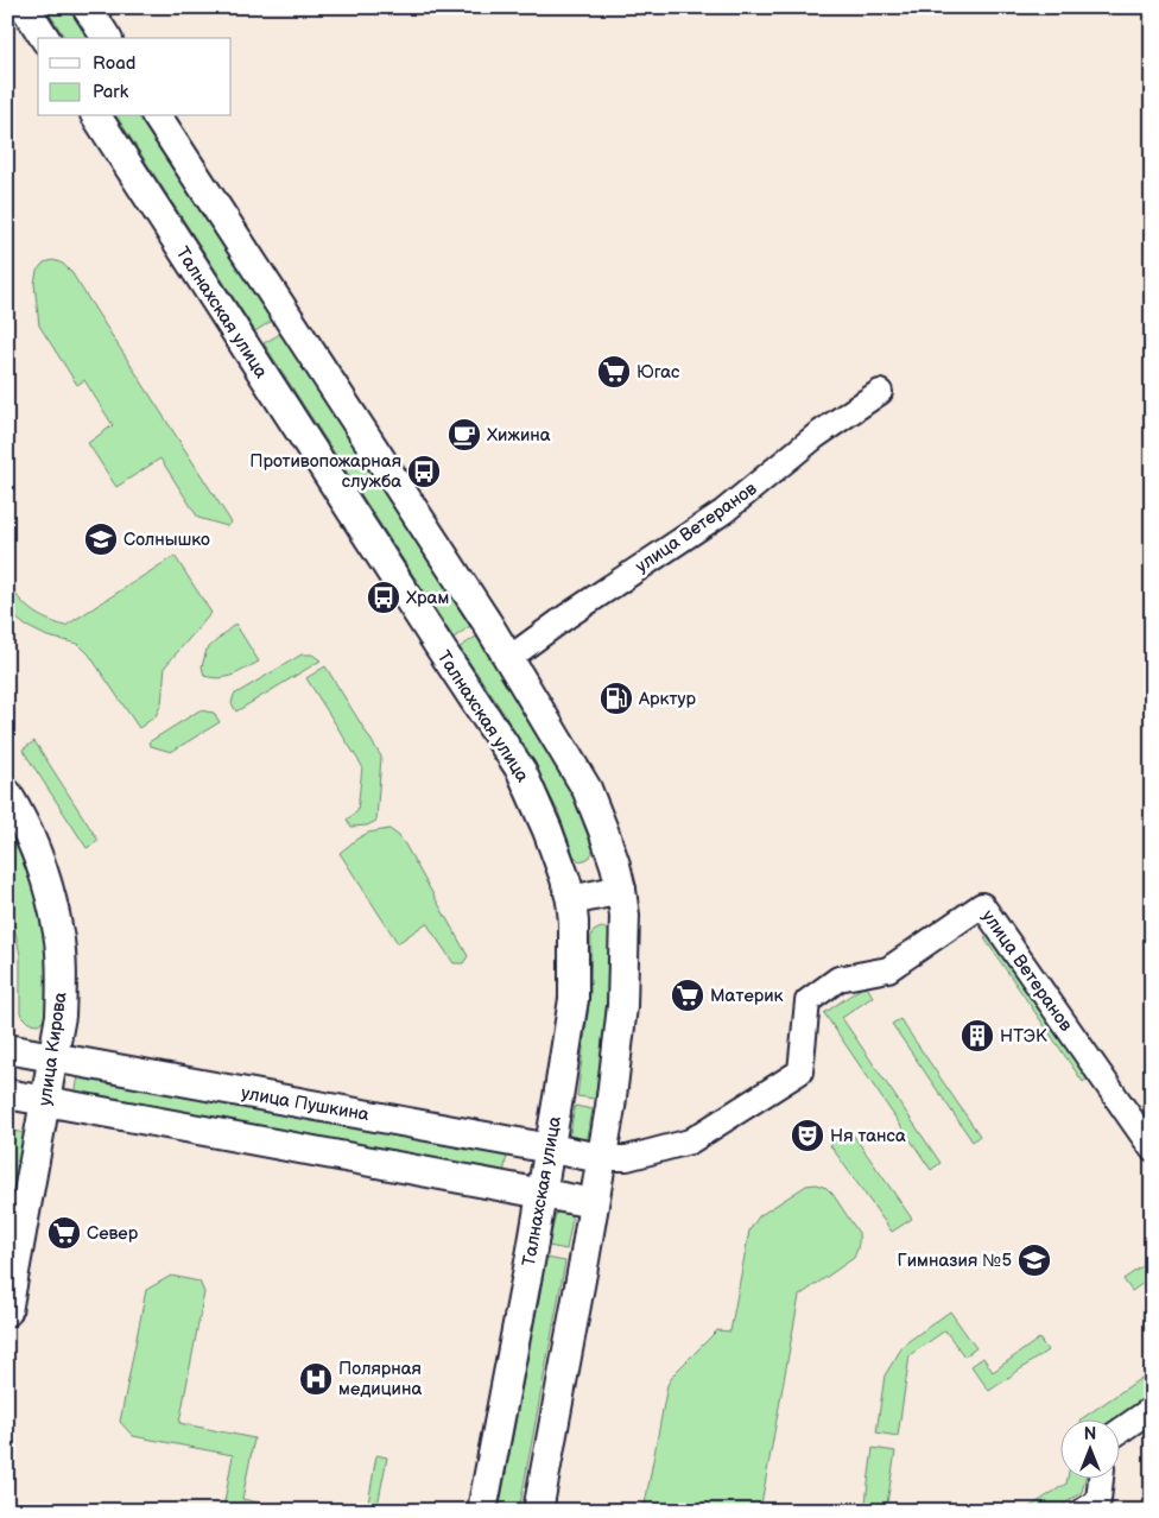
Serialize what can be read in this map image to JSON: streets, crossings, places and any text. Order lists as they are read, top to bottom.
{
  "streets": {
    "street": [
      "Талнахская улица",
      "улица Ветеранов",
      "улица Кирова",
      "улица Пушкина"
    ]
  },
  "crossings": [
    ["Талнахская улица", "улица Пушкина"],
    ["улица Ветеранов", "улица Пушкина"],
    ["улица Кирова", "улица Пушкина"]
  ],
  "places": {
    "supermarket": ["Югас", "Материк", "Север"],
    "cafe": ["Хижина"],
    "bus stop": ["Противопожарная служба", "Храм"],
    "school or university": ["Солнышко", "Гимназия №5"],
    "fuel station": ["Арктур"],
    "building": ["НТЭК"],
    "theatre": ["Ня танса"],
    "hospital": ["Полярная медицина"]
  },
  "legend": ["Road", "Park"],
  "north": "top"
}
